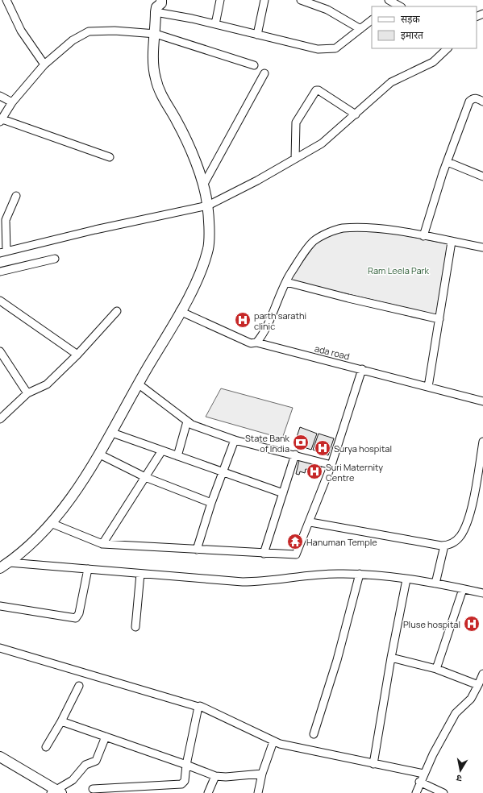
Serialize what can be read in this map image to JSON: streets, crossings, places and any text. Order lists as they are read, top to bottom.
{
  "streets": {
    "street": ["ada road"]
  },
  "parks": ["Ram Leela Park"],
  "places": {
    "hospital": [
      "parth sarathi clinic",
      "Surya hospital",
      "Suri Maternity Centre",
      "Pluse hospital"
    ],
    "bank": ["State Bank of India"],
    "temple": ["Hanuman Temple"]
  },
  "legend": ["सड़क", "इमारत"],
  "north": "bottom"
}
